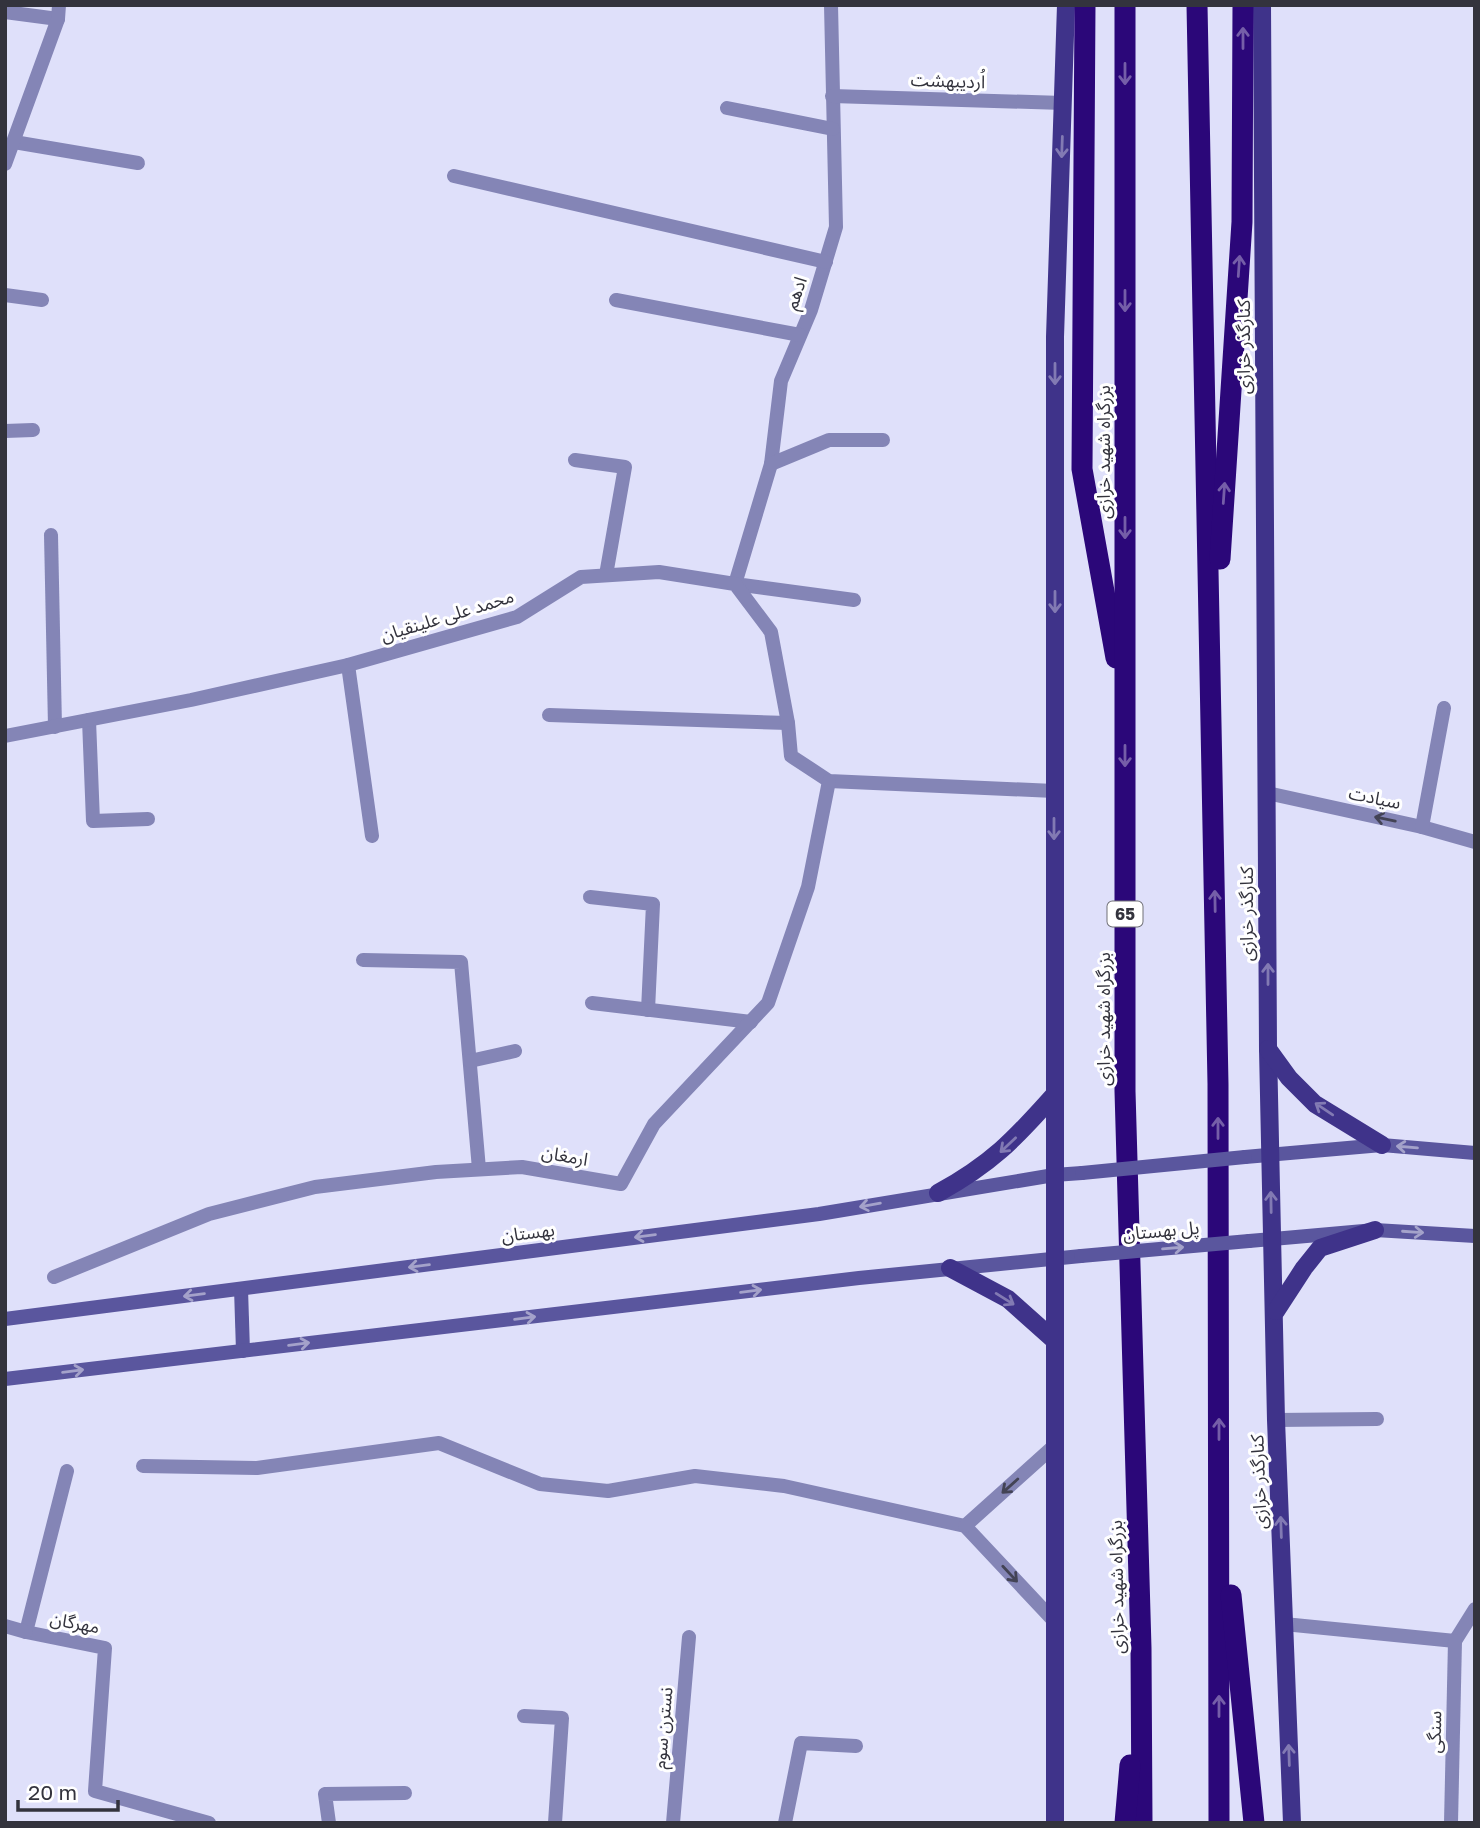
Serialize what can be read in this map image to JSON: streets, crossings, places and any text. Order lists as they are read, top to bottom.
{
  "streets": {
    "highway": ["بزرگراه شهید خرازی", "65"],
    "main road": ["کنارگذر خرازی", "پل بهستان", "بهستان"],
    "street": [
      "اُردیبهشت",
      "ادهم",
      "محمد علی علینقیان",
      "سیادت",
      "ارمغان",
      "مهرگان",
      "نسترن سوم",
      "سنگی"
    ]
  },
  "crossings": [
    ["اُردیبهشت", "ادهم"],
    ["ادهم", "محمد علی علینقیان"],
    ["کنارگذر خرازی", "سیادت"],
    ["کنارگذر خرازی", "پل بهستان"]
  ],
  "one_way": ["کنارگذر خرازی", "سیادت"],
  "scale_bar": "20 m"
}
